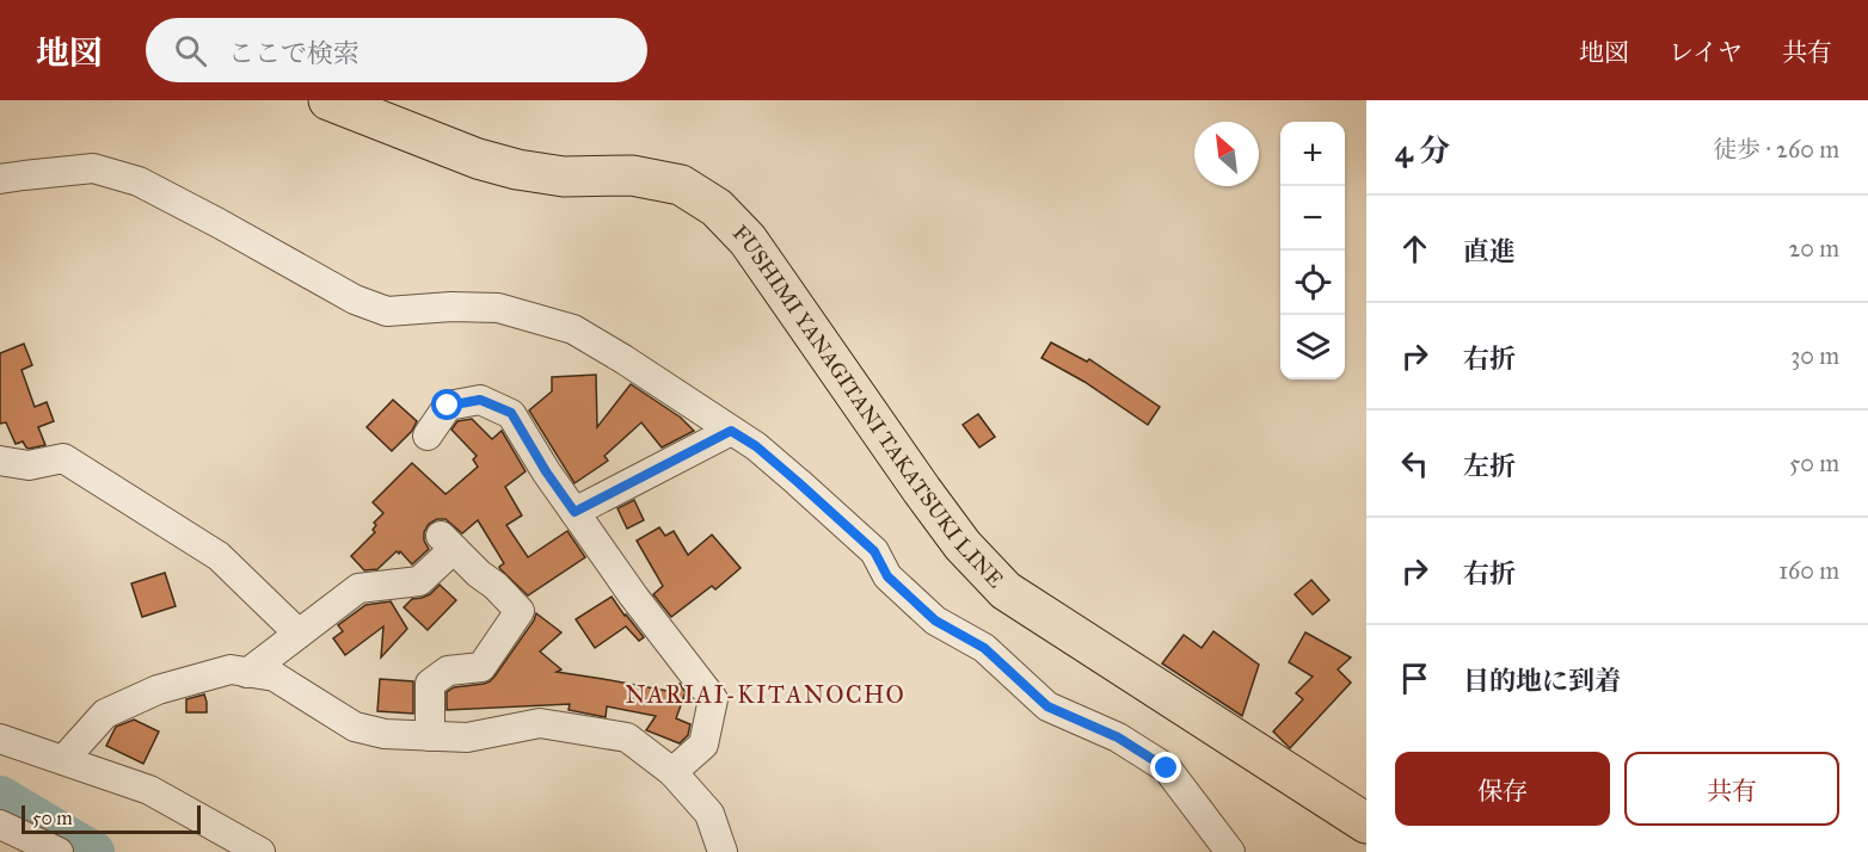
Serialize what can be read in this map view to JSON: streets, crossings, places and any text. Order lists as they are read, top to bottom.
{
  "streets": {
    "main road": ["FUSHIMI YANAGITANI TAKATSUKI LINE"]
  },
  "districts": ["NARIAI-KITANOCHO"],
  "scale_bar": "50 m",
  "north": "top left",
  "page": {
    "header": "地図",
    "search": "ここで検索",
    "nav": ["地図", "レイヤ", "共有"],
    "heading": ["4 分", "徒歩 · 260 m"],
    "map_buttons": ["+", "−"],
    "list": [
      ["直進", "20 m"],
      ["右折", "30 m"],
      ["左折", "50 m"],
      ["右折", "160 m"],
      "目的地に到着"
    ],
    "buttons": ["保存", "共有"],
    "scale": "50 m"
  }
}
